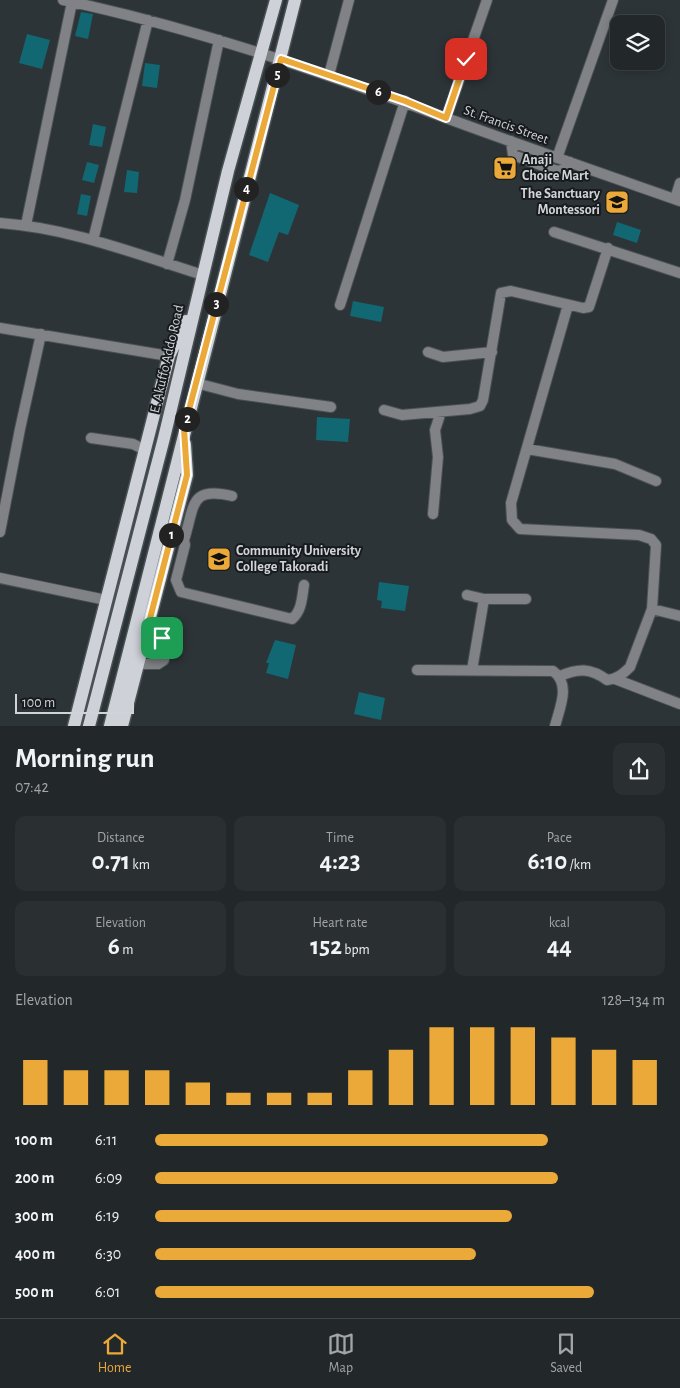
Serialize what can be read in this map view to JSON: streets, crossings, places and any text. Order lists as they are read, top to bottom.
{
  "streets": {
    "main road": ["E. Akuffo Addo Road"],
    "street": ["St. Francis Street"]
  },
  "crossings": [
    ["St. Francis Street", "E. Akuffo Addo Road"]
  ],
  "places": {
    "supermarket": ["Anaji Choice Mart"],
    "school or university": ["The Sanctuary Montessori", "Community University College Takoradi"]
  },
  "scale_bar": "100 m",
  "page": {
    "pins": [
      "5",
      "6",
      "4",
      "3",
      "2",
      "1"
    ],
    "scale": "100 m",
    "heading": ["Morning run", "07:42"],
    "stats": [
      ["Distance", "0.71 km"],
      ["Time", "4:23"],
      ["Pace", "6:10 /km"],
      ["Elevation", "6 m"],
      ["Heart rate", "152 bpm"],
      ["kcal", "44"]
    ],
    "chart": ["Elevation", "128–134 m"],
    "list": [
      {
        "name": "100 m",
        "note": "6:11"
      },
      {
        "name": "200 m",
        "note": "6:09"
      },
      {
        "name": "300 m",
        "note": "6:19"
      },
      {
        "name": "400 m",
        "note": "6:30"
      },
      {
        "name": "500 m",
        "note": "6:01"
      }
    ],
    "tabs": ["Home", "Map", "Saved"]
  }
}
